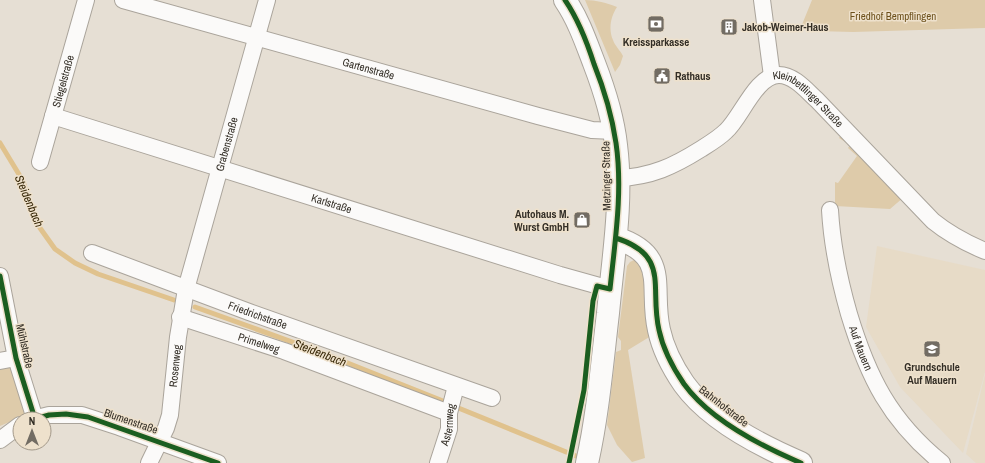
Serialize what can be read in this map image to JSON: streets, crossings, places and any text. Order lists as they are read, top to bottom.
{
  "streets": {
    "street": [
      "Gartenstraße",
      "Stiegelstraße",
      "Kleinbettlinger Straße",
      "Grabenstraße",
      "Metzinger Straße",
      "Karlstraße",
      "Friedrichstraße",
      "Primelweg",
      "Mühlstraße",
      "Auf Mauern",
      "Rosenweg",
      "Bahnhofstraße",
      "Blumenstraße",
      "Asternweg"
    ]
  },
  "crossings": [
    ["Gartenstraße", "Grabenstraße"],
    ["Gartenstraße", "Metzinger Straße"],
    ["Stiegelstraße", "Karlstraße"],
    ["Kleinbettlinger Straße", "Metzinger Straße"],
    ["Grabenstraße", "Karlstraße"],
    ["Grabenstraße", "Friedrichstraße"],
    ["Grabenstraße", "Rosenweg"],
    ["Metzinger Straße", "Karlstraße"],
    ["Metzinger Straße", "Bahnhofstraße"],
    ["Friedrichstraße", "Rosenweg"],
    ["Friedrichstraße", "Asternweg"],
    ["Primelweg", "Rosenweg"],
    ["Primelweg", "Asternweg"],
    ["Rosenweg", "Blumenstraße"]
  ],
  "water": ["Steidenbach"],
  "parks": ["Friedhof Bempflingen"],
  "places": {
    "bank": ["Kreissparkasse"],
    "building": ["Jakob-Weimer-Haus"],
    "public building": ["Rathaus"],
    "shop": ["Autohaus M. Wurst GmbH"],
    "school or university": ["Grundschule Auf Mauern"]
  },
  "north": "top"
}
